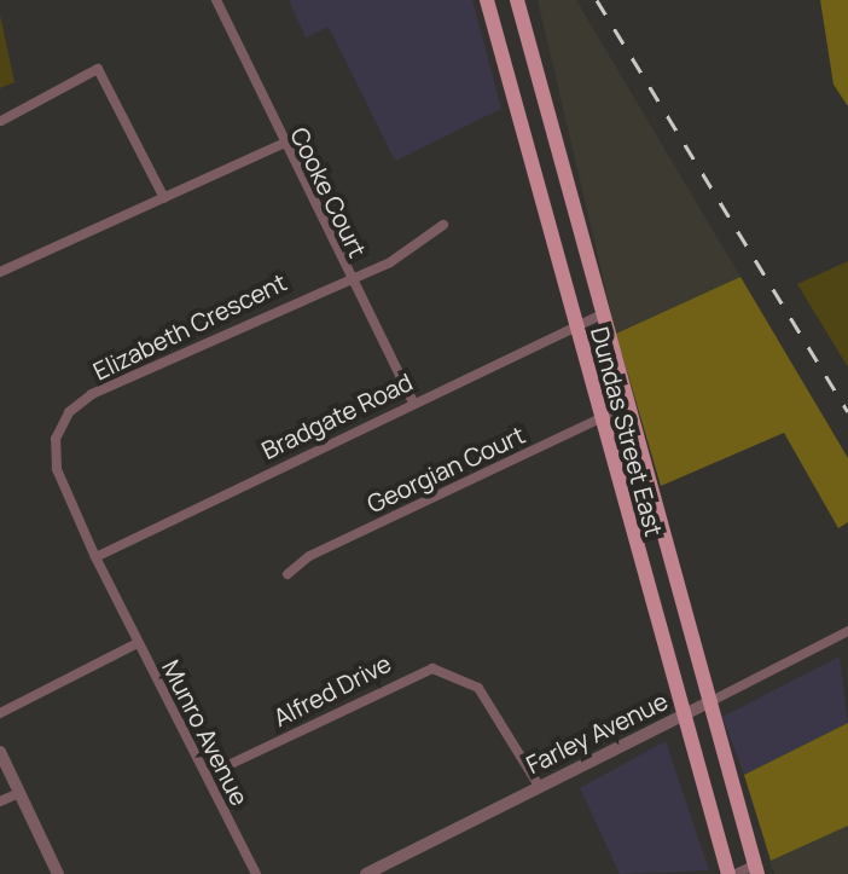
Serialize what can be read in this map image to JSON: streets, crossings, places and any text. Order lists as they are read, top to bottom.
{
  "streets": {
    "main road": ["Dundas Street East"],
    "street": [
      "Cooke Court",
      "Elizabeth Crescent",
      "Bradgate Road",
      "Georgian Court",
      "Alfred Drive",
      "Munro Avenue",
      "Farley Avenue"
    ]
  },
  "crossings": [
    ["Cooke Court", "Elizabeth Crescent"],
    ["Cooke Court", "Bradgate Road"],
    ["Elizabeth Crescent", "Bradgate Road"],
    ["Elizabeth Crescent", "Munro Avenue"],
    ["Bradgate Road", "Dundas Street East"],
    ["Dundas Street East", "Georgian Court"],
    ["Dundas Street East", "Farley Avenue"],
    ["Alfred Drive", "Munro Avenue"],
    ["Alfred Drive", "Farley Avenue"]
  ]
}
